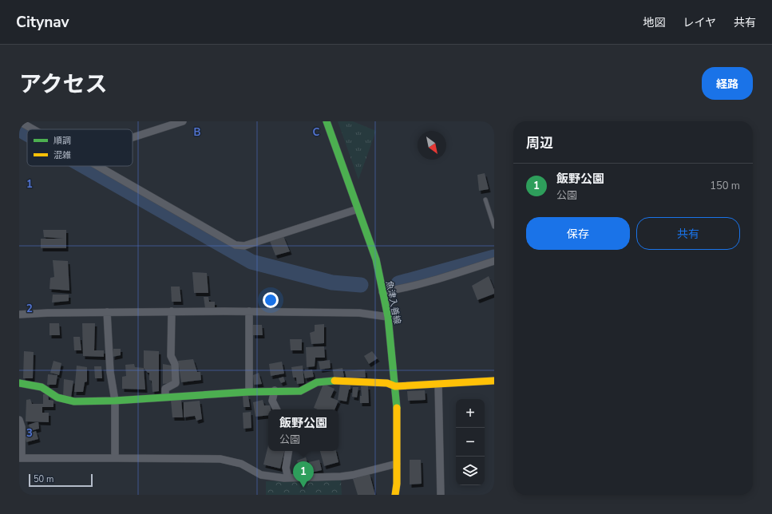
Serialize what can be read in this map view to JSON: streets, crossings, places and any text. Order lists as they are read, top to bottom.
{
  "streets": {
    "street": ["魚津入善線"]
  },
  "legend": ["順調", "混雑"],
  "scale_bar": "50 m",
  "north": "bottom right",
  "page": {
    "header": "Citynav",
    "nav": ["地図", "レイヤ", "共有"],
    "title": "アクセス",
    "buttons": [
      "経路",
      ["保存", "共有"]
    ],
    "heading": "周辺",
    "list": [
      {
        "mark": "1",
        "name": "飯野公園",
        "note": "公園",
        "value": "150 m"
      }
    ],
    "map_buttons": ["+", "−"],
    "popup": ["飯野公園", "公園"],
    "pins": "1",
    "scale": "50 m"
  },
  "grid": {
    "columns": ["B", "C"],
    "rows": ["1", "2", "3"]
  }
}
